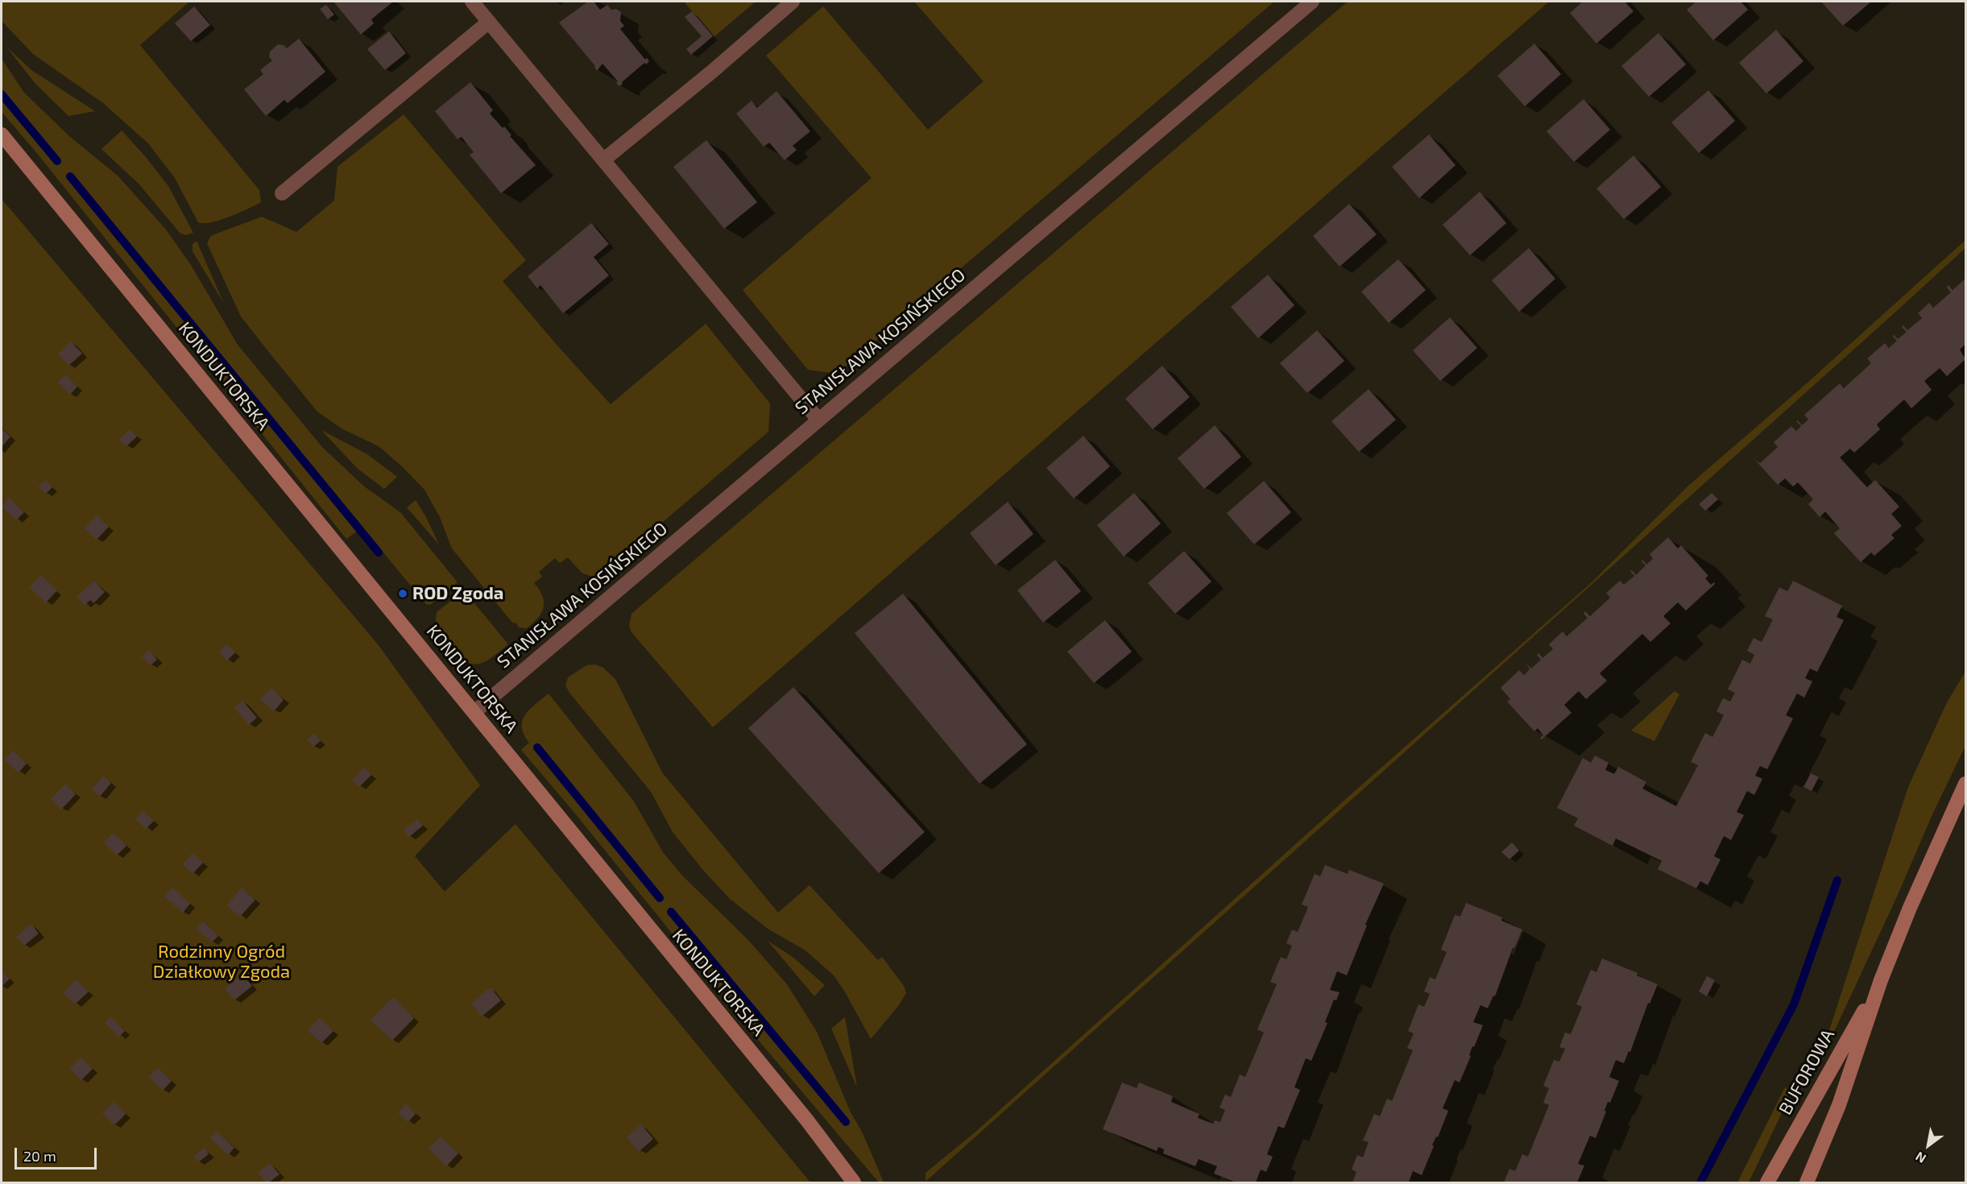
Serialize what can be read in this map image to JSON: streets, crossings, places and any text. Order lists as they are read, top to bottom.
{
  "streets": {
    "street": ["STANISŁAWA KOSIŃSKIEGO", "KONDUKTORSKA", "BUFOROWA"]
  },
  "crossings": [
    ["STANISŁAWA KOSIŃSKIEGO", "KONDUKTORSKA"]
  ],
  "parks": ["Rodzinny Ogród Działkowy Zgoda"],
  "places": ["ROD Zgoda"],
  "scale_bar": "20 m",
  "north": "bottom left"
}
